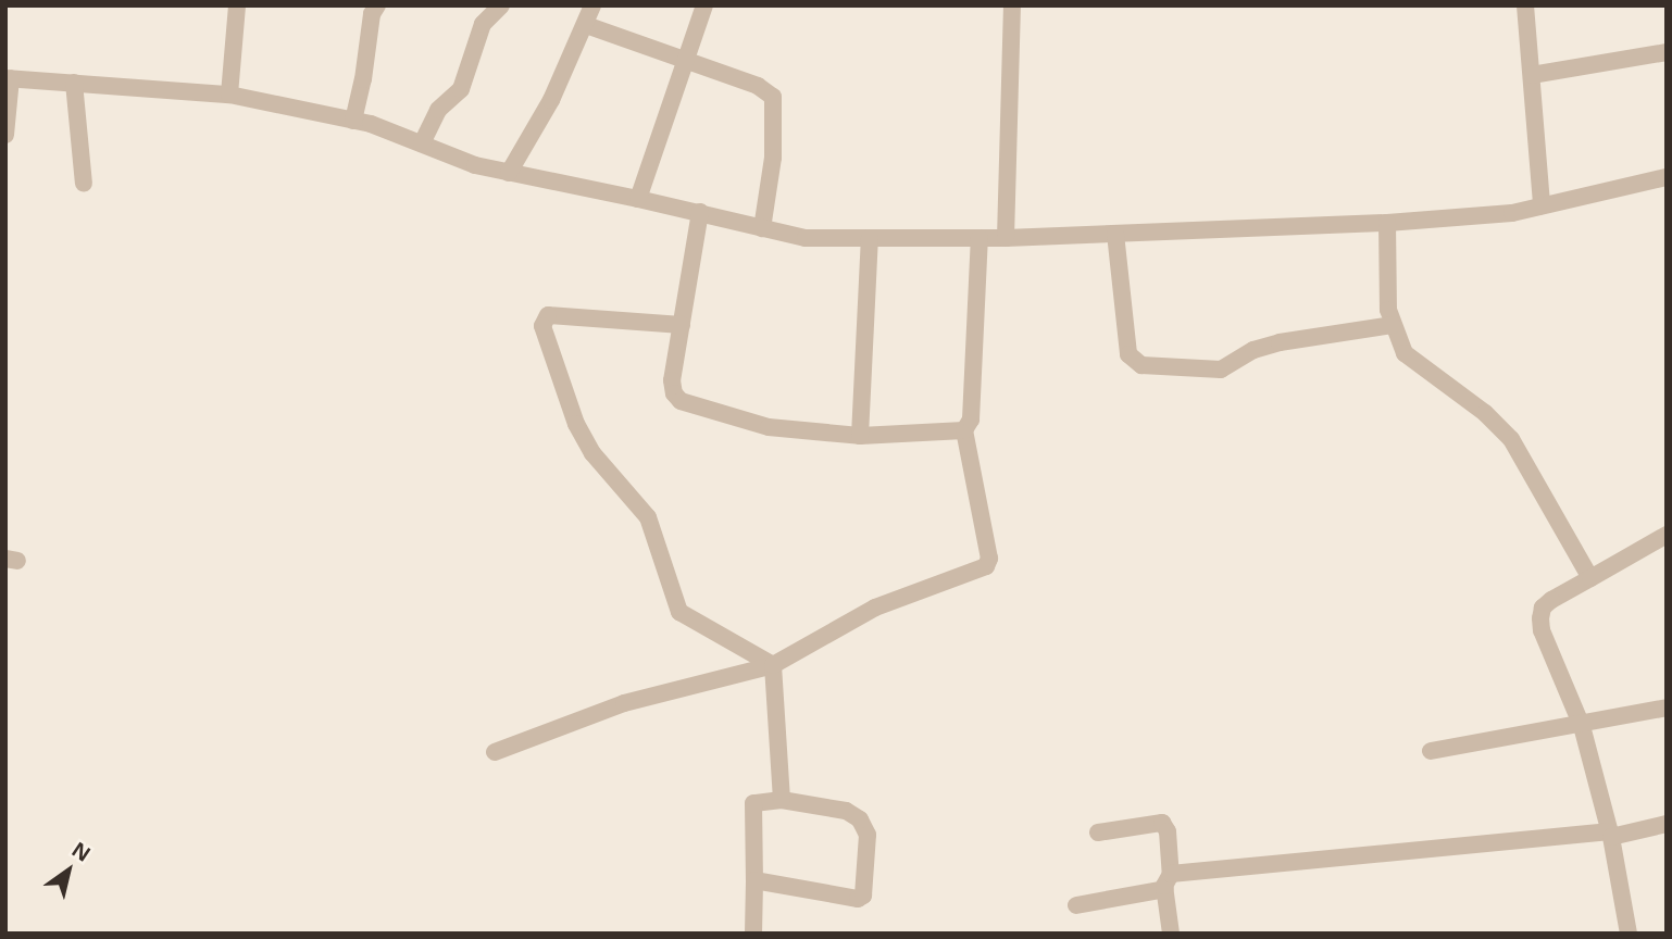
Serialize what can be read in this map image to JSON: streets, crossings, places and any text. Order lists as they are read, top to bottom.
{
  "north": "top right"
}
